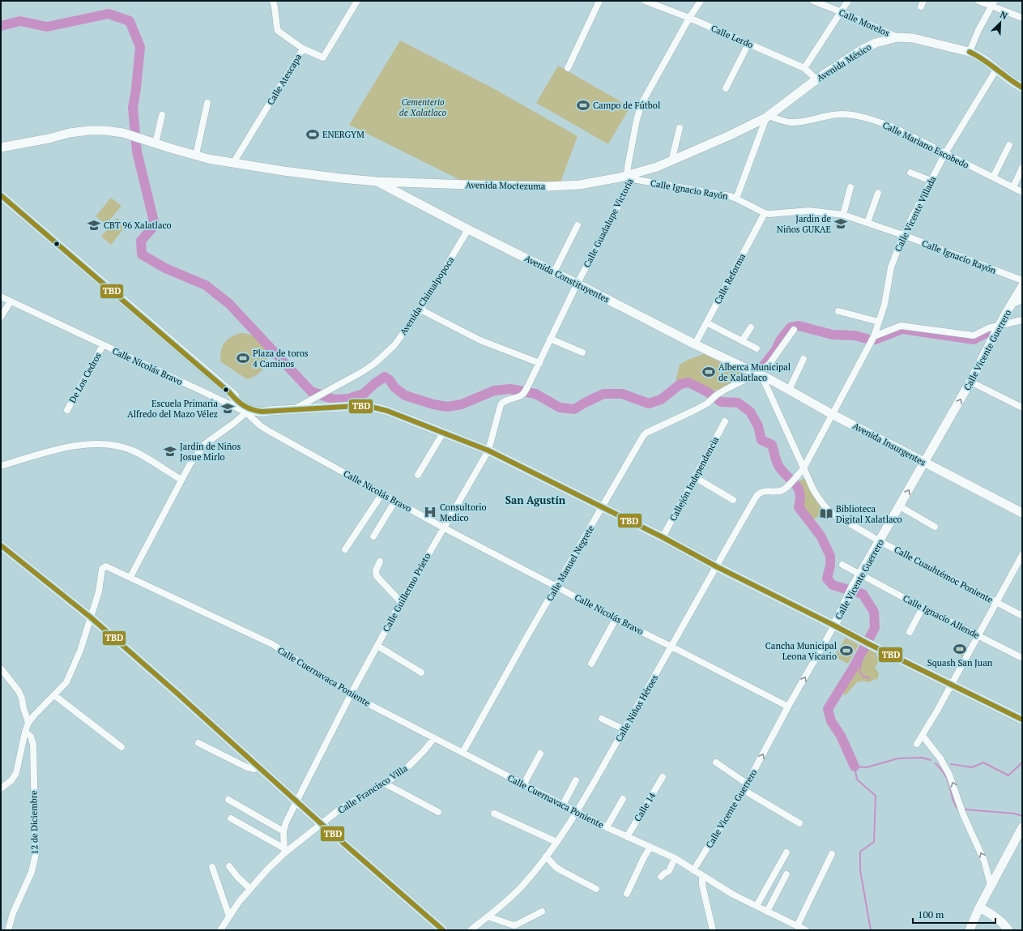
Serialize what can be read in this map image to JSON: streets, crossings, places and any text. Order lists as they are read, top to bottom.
{
  "streets": {
    "main road": [
      "Avenida México",
      "Avenida Moctezuma",
      "Avenida Constituyentes",
      "Calle Vicente Guerrero",
      "Avenida Insurgentes"
    ],
    "street": [
      "Calle Morelos",
      "Calle Lerdo",
      "Calle Atescapa",
      "Calle Mariano Escobedo",
      "Calle Ignacio Rayón",
      "Calle Vicente Villada",
      "Calle Guadalupe Victoria",
      "Calle Reforma",
      "Avenida Chimalpopoca",
      "Calle Nicolás Bravo",
      "De Los Cedros",
      "Callejón Independencia",
      "Calle Manuel Negrete",
      "Calle Cuauhtémoc Poniente",
      "Calle Guillermo Prieto",
      "Calle Ignacio Allende",
      "Calle Cuernavaca Poniente",
      "Calle Niños Héroes",
      "Calle Francisco Villa",
      "Calle 14",
      "12 de Diciembre"
    ]
  },
  "crossings": [
    ["Calle Morelos", "Avenida México"],
    ["Calle Lerdo", "Avenida México"],
    ["Calle Lerdo", "Calle Guadalupe Victoria"],
    ["Avenida México", "Calle Mariano Escobedo"],
    ["Avenida México", "Avenida Moctezuma"],
    ["Calle Atescapa", "Avenida Moctezuma"],
    ["Calle Mariano Escobedo", "Avenida Moctezuma"],
    ["Calle Mariano Escobedo", "Calle Vicente Villada"],
    ["Avenida Moctezuma", "Calle Ignacio Rayón"],
    ["Avenida Moctezuma", "Calle Guadalupe Victoria"],
    ["Avenida Moctezuma", "Avenida Constituyentes"],
    ["Calle Ignacio Rayón", "Calle Vicente Villada"],
    ["Calle Ignacio Rayón", "Calle Guadalupe Victoria"],
    ["Calle Ignacio Rayón", "Calle Reforma"],
    ["Calle Vicente Villada", "Avenida Insurgentes"],
    ["Calle Vicente Villada", "Calle Cuauhtémoc Poniente"],
    ["Calle Vicente Villada", "Calle Niños Héroes"],
    ["Calle Guadalupe Victoria", "Avenida Constituyentes"],
    ["Calle Guadalupe Victoria", "Calle Guillermo Prieto"],
    ["Avenida Constituyentes", "Calle Reforma"],
    ["Avenida Constituyentes", "Avenida Chimalpopoca"],
    ["Avenida Constituyentes", "Avenida Insurgentes"],
    ["Avenida Constituyentes", "Calle Manuel Negrete"],
    ["Avenida Constituyentes", "Calle Cuauhtémoc Poniente"],
    ["Calle Vicente Guerrero", "Calle Nicolás Bravo"],
    ["Calle Vicente Guerrero", "Avenida Insurgentes"],
    ["Calle Vicente Guerrero", "Calle Cuauhtémoc Poniente"],
    ["Calle Vicente Guerrero", "Calle Ignacio Allende"],
    ["Calle Vicente Guerrero", "Calle Cuernavaca Poniente"],
    ["Calle Nicolás Bravo", "De Los Cedros"],
    ["Calle Nicolás Bravo", "Calle Manuel Negrete"],
    ["Calle Nicolás Bravo", "Calle Guillermo Prieto"],
    ["Calle Nicolás Bravo", "Calle Niños Héroes"],
    ["Avenida Insurgentes", "Calle Manuel Negrete"],
    ["Avenida Insurgentes", "Calle Cuauhtémoc Poniente"],
    ["Calle Manuel Negrete", "Calle Cuauhtémoc Poniente"],
    ["Calle Manuel Negrete", "Calle Cuernavaca Poniente"],
    ["Calle Guillermo Prieto", "Calle Cuernavaca Poniente"],
    ["Calle Cuernavaca Poniente", "Calle Niños Héroes"],
    ["Calle Cuernavaca Poniente", "Calle Francisco Villa"],
    ["Calle Cuernavaca Poniente", "Calle 14"]
  ],
  "one_way": ["Calle Vicente Guerrero"],
  "districts": ["San Agustín"],
  "parks": ["Cementerio de Xalatlaco"],
  "places": {
    "sports": [
      "Campo de Fútbol",
      "ENERGYM",
      "Plaza de toros 4 Caminos",
      "Alberca Municipal de Xalatlaco",
      "Squash San Juan",
      "Cancha Municipal Leona Vicario"
    ],
    "school or university": [
      "Jardin de Niños GUKAE",
      "CBT 96 Xalatlaco",
      "Escuela Primaria Alfredo del Mazo Vélez",
      "Jardín de Niños Josue Mirlo"
    ],
    "hospital": ["Consultorio Medico"],
    "library": ["Biblioteca Digital Xalatlaco"]
  },
  "lines": ["transit line TBD"],
  "scale_bar": "100 m",
  "north": "top right"
}
